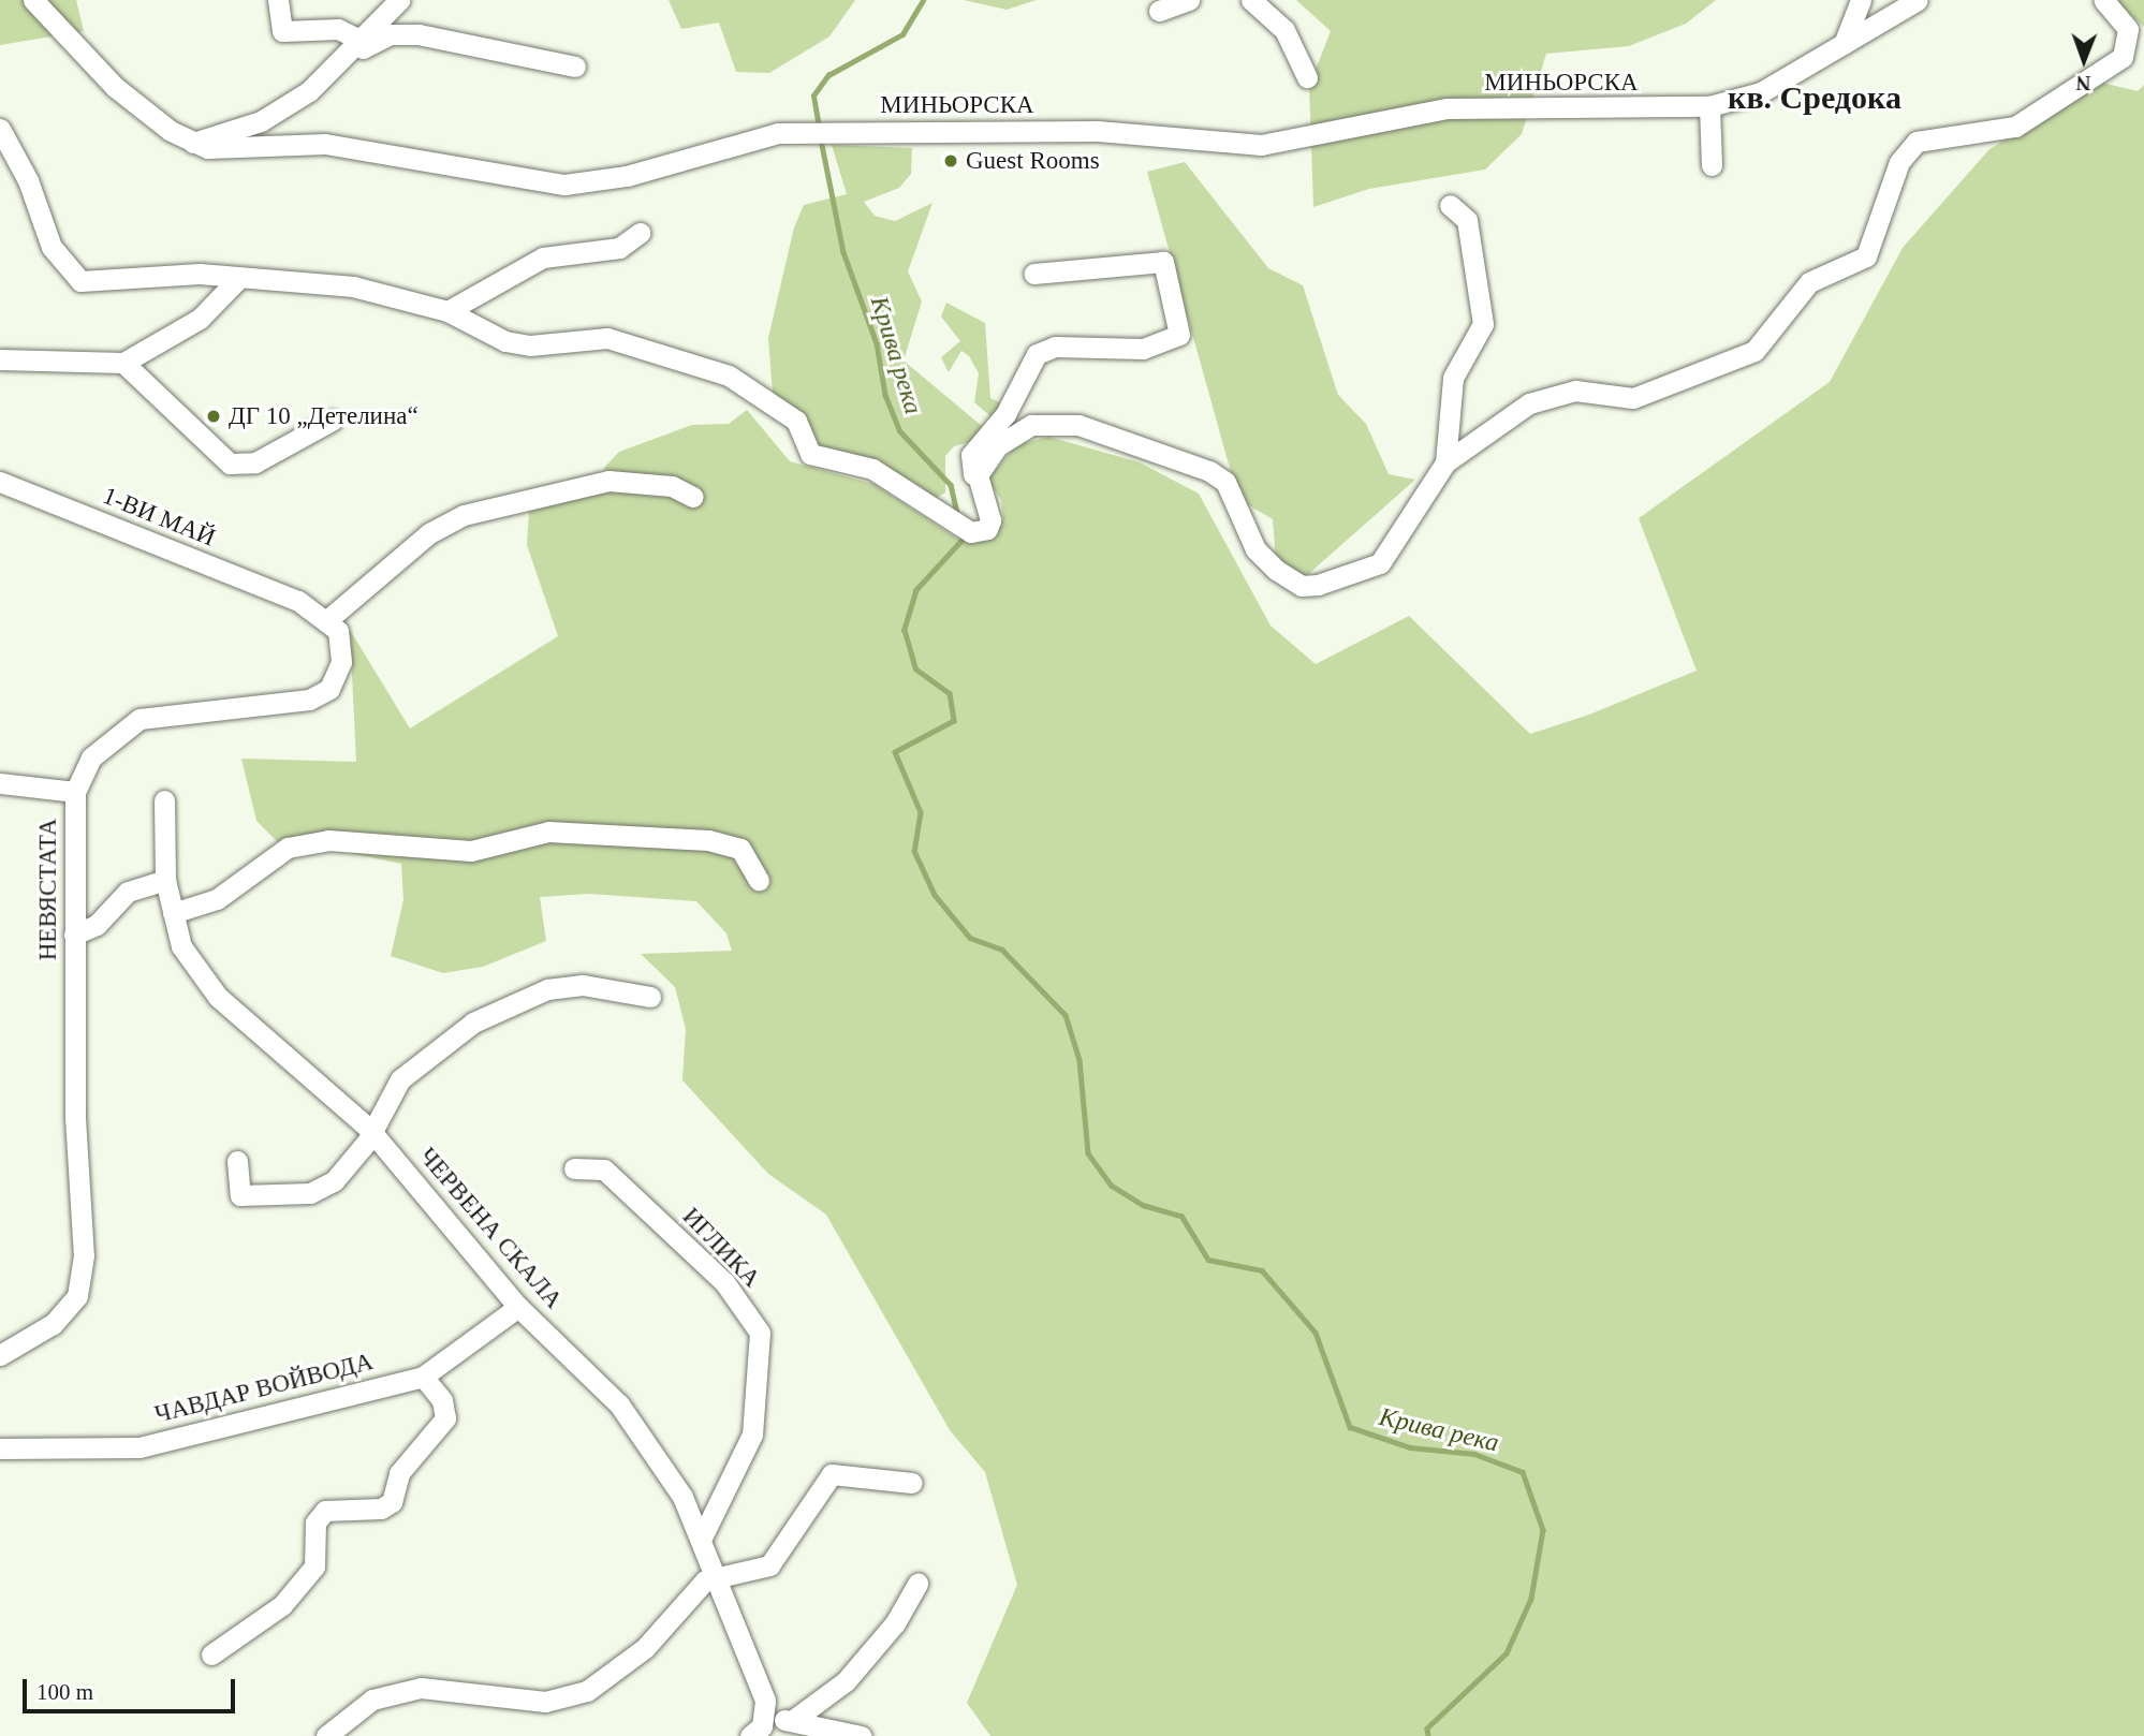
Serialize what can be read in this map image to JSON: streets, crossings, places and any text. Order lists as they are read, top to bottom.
{
  "streets": {
    "street": [
      "МИНЬОРСКА",
      "1-ВИ МАЙ",
      "НЕВЯСТАТА",
      "ЧЕРВЕНА СКАЛА",
      "ИГЛИКА",
      "ЧАВДАР ВОЙВОДА"
    ]
  },
  "crossings": [
    ["1-ВИ МАЙ", "НЕВЯСТАТА"],
    ["ЧЕРВЕНА СКАЛА", "ИГЛИКА"],
    ["ЧЕРВЕНА СКАЛА", "ЧАВДАР ВОЙВОДА"]
  ],
  "districts": ["кв. Средока"],
  "water": ["Крива река"],
  "places": ["Guest Rooms", "ДГ 10 „Детелина“"],
  "scale_bar": "100 m",
  "north": "bottom"
}
